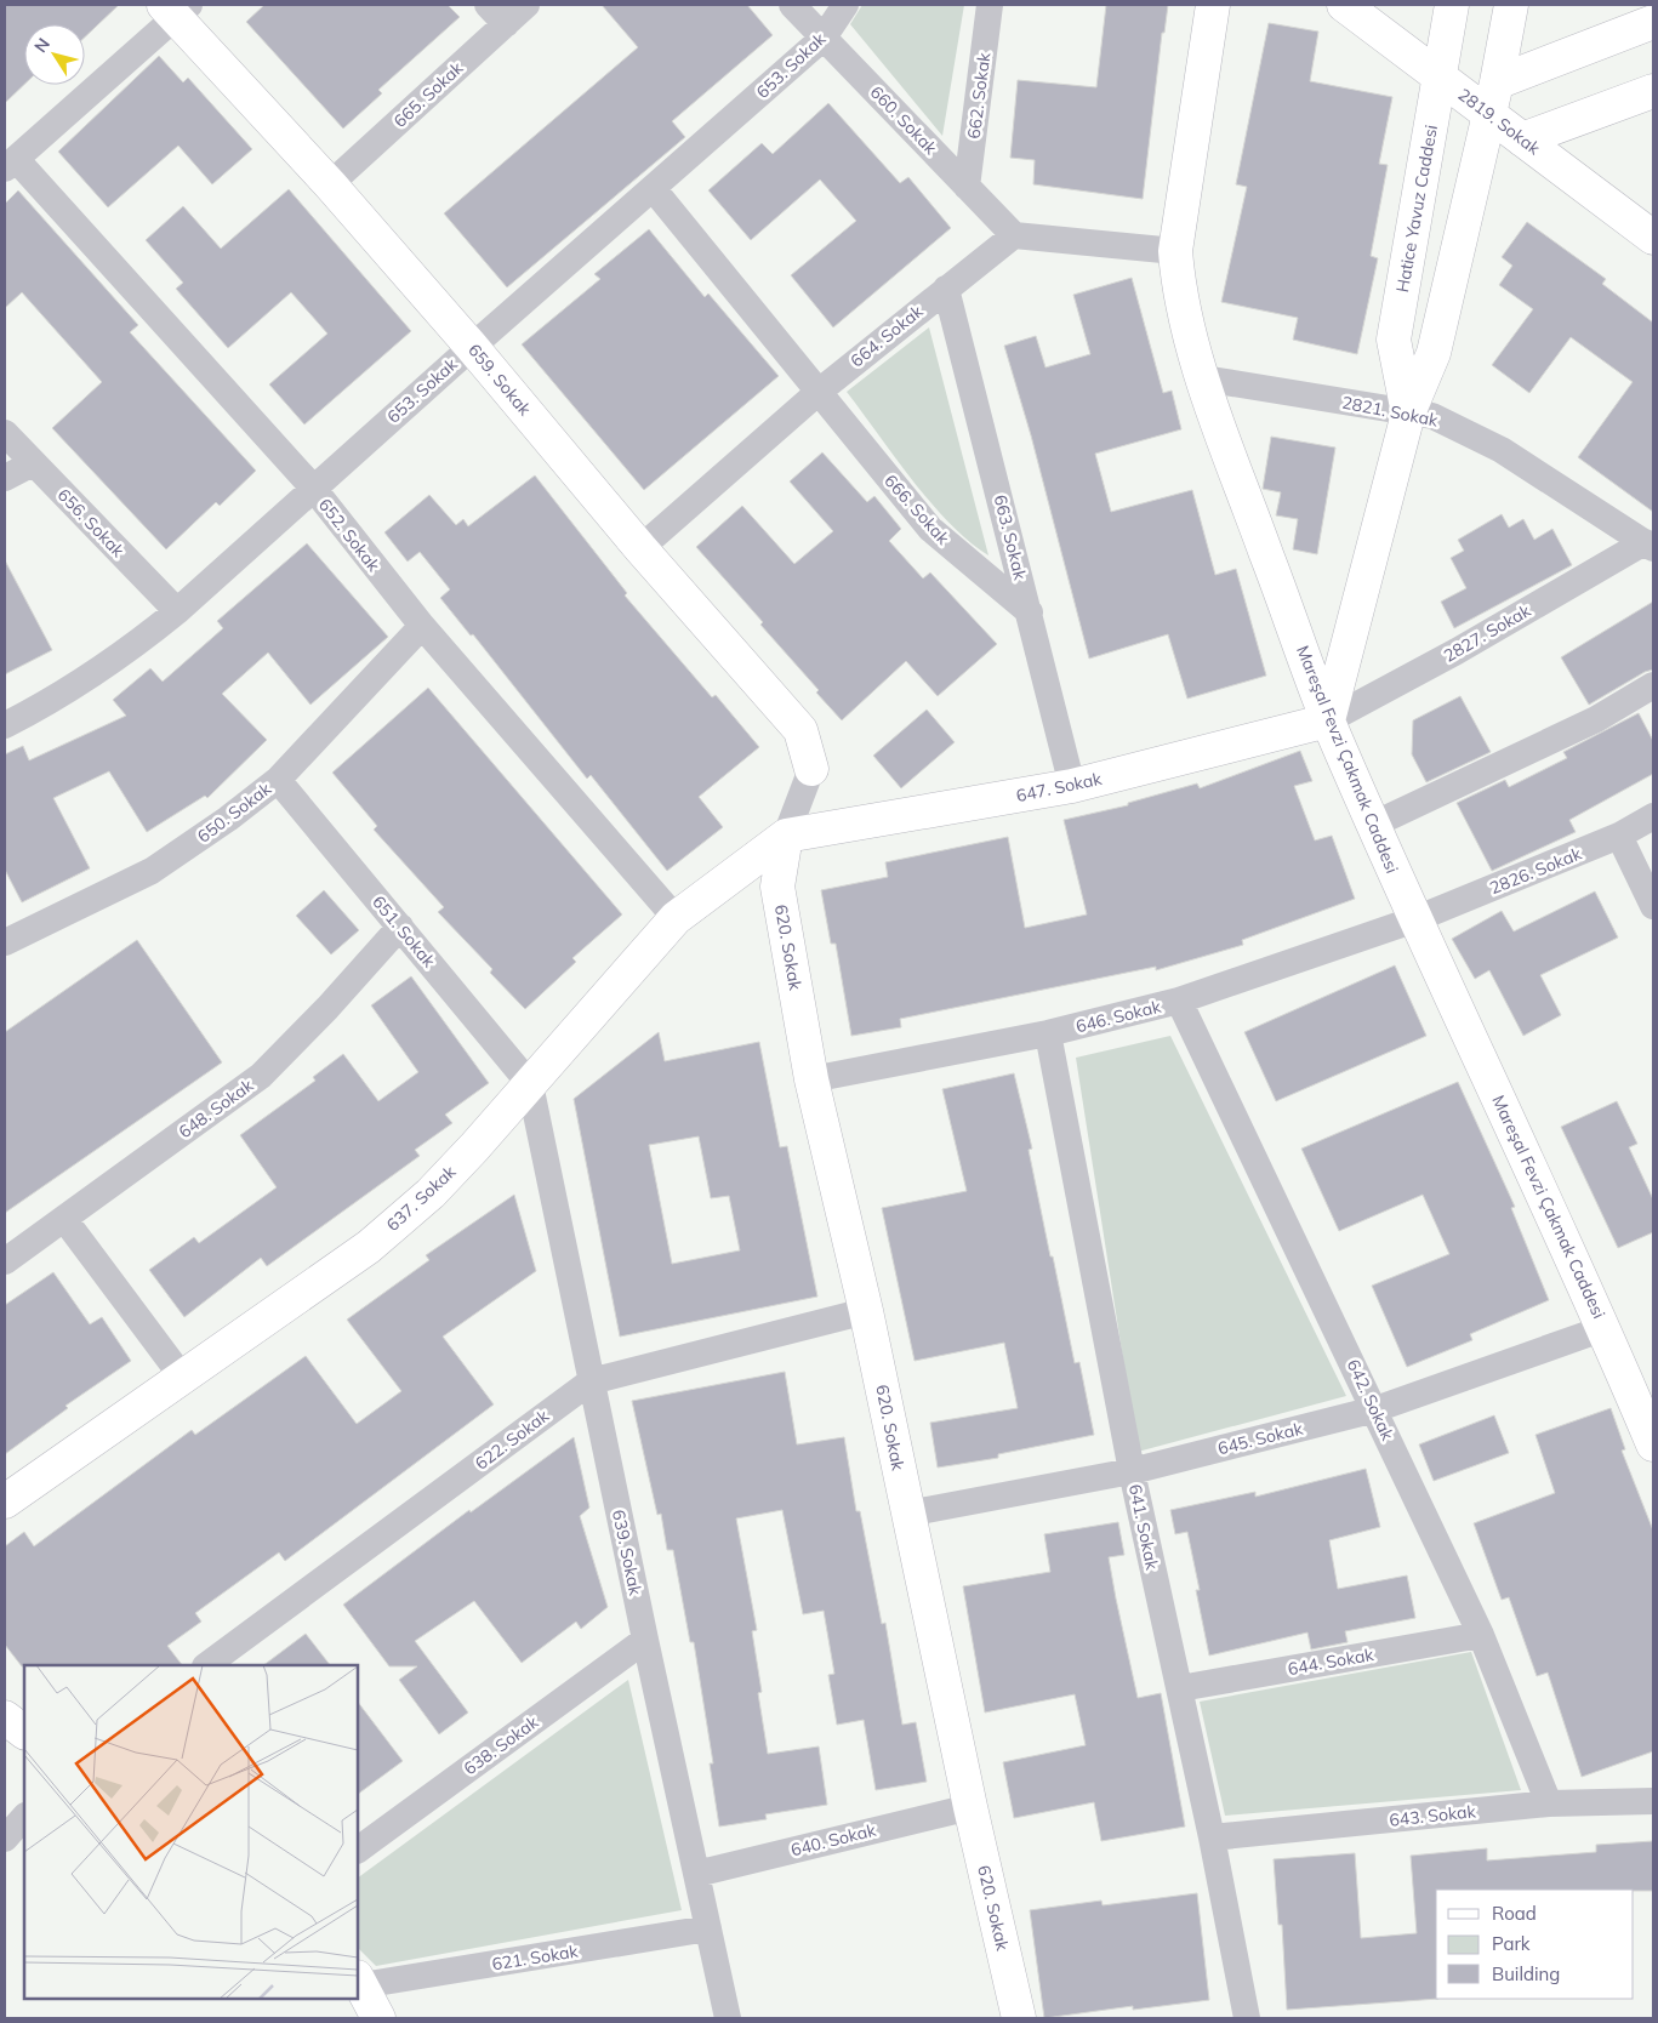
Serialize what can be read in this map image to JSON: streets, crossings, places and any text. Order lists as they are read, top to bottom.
{
  "streets": {
    "street": [
      "653. Sokak",
      "665. Sokak",
      "662. Sokak",
      "660. Sokak",
      "2819. Sokak",
      "Hatice Yavuz Caddesi",
      "664. Sokak",
      "659. Sokak",
      "2821. Sokak",
      "666. Sokak",
      "656. Sokak",
      "652. Sokak",
      "663. Sokak",
      "2827. Sokak",
      "Mareşal Fevzi Çakmak Caddesi",
      "647. Sokak",
      "650. Sokak",
      "2826. Sokak",
      "651. Sokak",
      "620. Sokak",
      "646. Sokak",
      "648. Sokak",
      "637. Sokak",
      "642. Sokak",
      "645. Sokak",
      "622. Sokak",
      "641. Sokak",
      "639. Sokak",
      "644. Sokak",
      "638. Sokak",
      "643. Sokak",
      "640. Sokak",
      "621. Sokak"
    ]
  },
  "crossings": [
    ["653. Sokak", "660. Sokak"],
    ["653. Sokak", "659. Sokak"],
    ["653. Sokak", "666. Sokak"],
    ["653. Sokak", "656. Sokak"],
    ["653. Sokak", "652. Sokak"],
    ["665. Sokak", "659. Sokak"],
    ["662. Sokak", "660. Sokak"],
    ["660. Sokak", "664. Sokak"],
    ["2819. Sokak", "Hatice Yavuz Caddesi"],
    ["Hatice Yavuz Caddesi", "2821. Sokak"],
    ["664. Sokak", "659. Sokak"],
    ["664. Sokak", "666. Sokak"],
    ["664. Sokak", "663. Sokak"],
    ["2821. Sokak", "2827. Sokak"],
    ["2821. Sokak", "Mareşal Fevzi Çakmak Caddesi"],
    ["666. Sokak", "663. Sokak"],
    ["652. Sokak", "650. Sokak"],
    ["652. Sokak", "637. Sokak"],
    ["663. Sokak", "647. Sokak"],
    ["2827. Sokak", "Mareşal Fevzi Çakmak Caddesi"],
    ["2827. Sokak", "647. Sokak"],
    ["Mareşal Fevzi Çakmak Caddesi", "647. Sokak"],
    ["Mareşal Fevzi Çakmak Caddesi", "2826. Sokak"],
    ["Mareşal Fevzi Çakmak Caddesi", "646. Sokak"],
    ["Mareşal Fevzi Çakmak Caddesi", "645. Sokak"],
    ["647. Sokak", "620. Sokak"],
    ["647. Sokak", "637. Sokak"],
    ["650. Sokak", "651. Sokak"],
    ["2826. Sokak", "646. Sokak"],
    ["651. Sokak", "648. Sokak"],
    ["651. Sokak", "637. Sokak"],
    ["651. Sokak", "639. Sokak"],
    ["620. Sokak", "646. Sokak"],
    ["620. Sokak", "637. Sokak"],
    ["620. Sokak", "645. Sokak"],
    ["620. Sokak", "622. Sokak"],
    ["620. Sokak", "640. Sokak"],
    ["646. Sokak", "642. Sokak"],
    ["646. Sokak", "641. Sokak"],
    ["637. Sokak", "639. Sokak"],
    ["642. Sokak", "645. Sokak"],
    ["642. Sokak", "644. Sokak"],
    ["642. Sokak", "643. Sokak"],
    ["645. Sokak", "641. Sokak"],
    ["622. Sokak", "639. Sokak"],
    ["641. Sokak", "644. Sokak"],
    ["641. Sokak", "643. Sokak"],
    ["639. Sokak", "638. Sokak"],
    ["639. Sokak", "640. Sokak"],
    ["639. Sokak", "621. Sokak"]
  ],
  "legend": ["Road", "Park", "Building"],
  "north": "top left"
}
